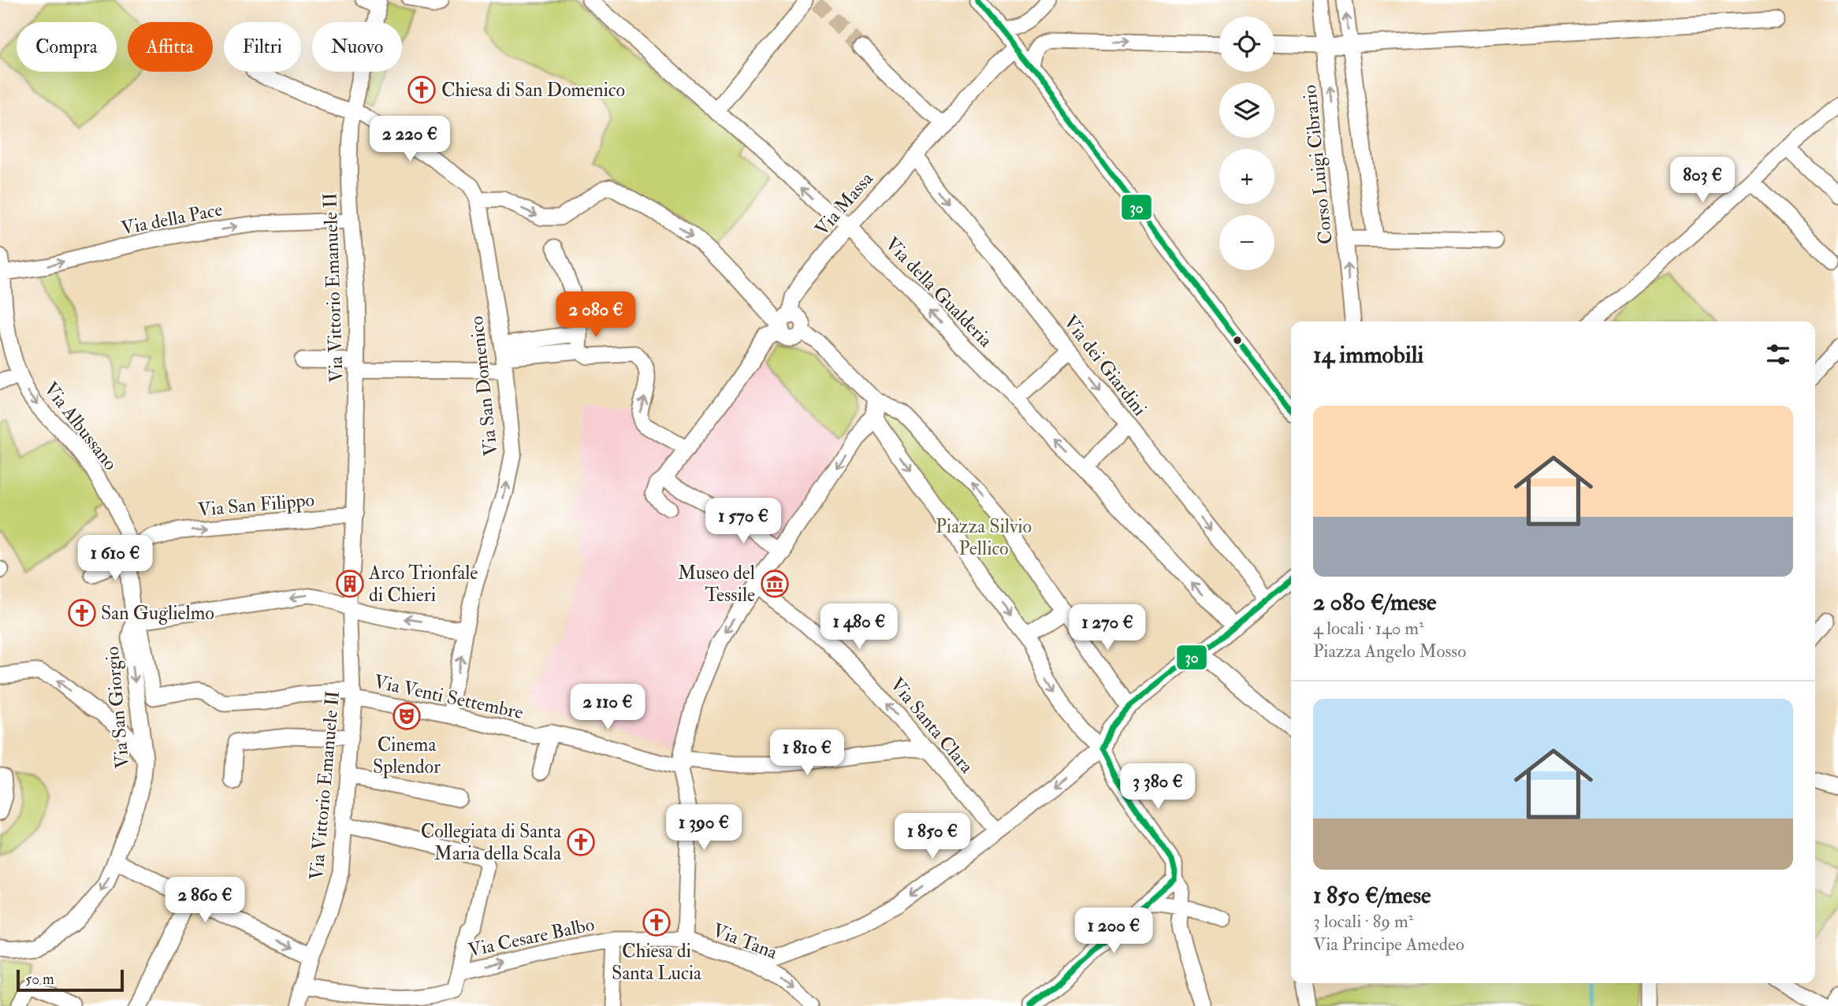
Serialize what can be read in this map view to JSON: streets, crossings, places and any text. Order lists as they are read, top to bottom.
{
  "streets": {
    "street": [
      "Corso Luigi Cibrario",
      "Via Massa",
      "Via della Pace",
      "Via Vittorio Emanuele II",
      "Via della Gualderia",
      "Via dei Giardini",
      "Via San Domenico",
      "Via Albussano",
      "Via San Filippo",
      "Via Venti Settembre",
      "Via San Giorgio",
      "Via Santa Clara",
      "Via Cesare Balbo",
      "Via Tana"
    ]
  },
  "crossings": [
    ["Via Massa", "Via della Gualderia"],
    ["Via Massa", "Via dei Giardini"],
    ["Via della Pace", "Via Vittorio Emanuele II"],
    ["Via della Pace", "Via Albussano"],
    ["Via Vittorio Emanuele II", "Via San Domenico"],
    ["Via Vittorio Emanuele II", "Via San Filippo"],
    ["Via Vittorio Emanuele II", "Via Venti Settembre"],
    ["Via San Domenico", "Via Venti Settembre"],
    ["Via Albussano", "Via San Filippo"],
    ["Via Albussano", "Via Venti Settembre"],
    ["Via Albussano", "Via San Giorgio"],
    ["Via Venti Settembre", "Via San Giorgio"],
    ["Via Cesare Balbo", "Via Tana"]
  ],
  "one_way": [
    "Via della Pace",
    "Via dei Giardini",
    "Via San Domenico",
    "Via Albussano",
    "Via Santa Clara",
    "Via Cesare Balbo",
    "Via Tana"
  ],
  "parks": ["Piazza Silvio Pellico"],
  "places": {
    "church": [
      "Chiesa di San Domenico",
      "San Guglielmo",
      "Collegiata di Santa Maria della Scala",
      "Chiesa di Santa Lucia"
    ],
    "building": ["Arco Trionfale di Chieri"],
    "museum": ["Museo del Tessile"],
    "theatre": ["Cinema Splendor"]
  },
  "lines": ["transit line 30"],
  "scale_bar": "50 m",
  "page": {
    "map_buttons": ["+", "−"],
    "chip": [
      "Compra",
      "Affitta",
      "Filtri",
      "Nuovo"
    ],
    "price": [
      "2 220 €",
      "803 €",
      "2 080 €",
      "1 570 €",
      "1 610 €",
      "1 480 €",
      "1 270 €",
      "2 110 €",
      "1 810 €",
      "3 380 €",
      "1 390 €",
      "1 850 €",
      "2 860 €",
      "1 200 €"
    ],
    "heading": "14 immobili",
    "list": [
      {
        "name": "2 080 €/mese",
        "note": "4 locali · 140 m² · Piazza Angelo Mosso"
      },
      {
        "name": "1 850 €/mese",
        "note": "3 locali · 89 m² · Via Principe Amedeo"
      }
    ],
    "scale": "50 m"
  }
}
